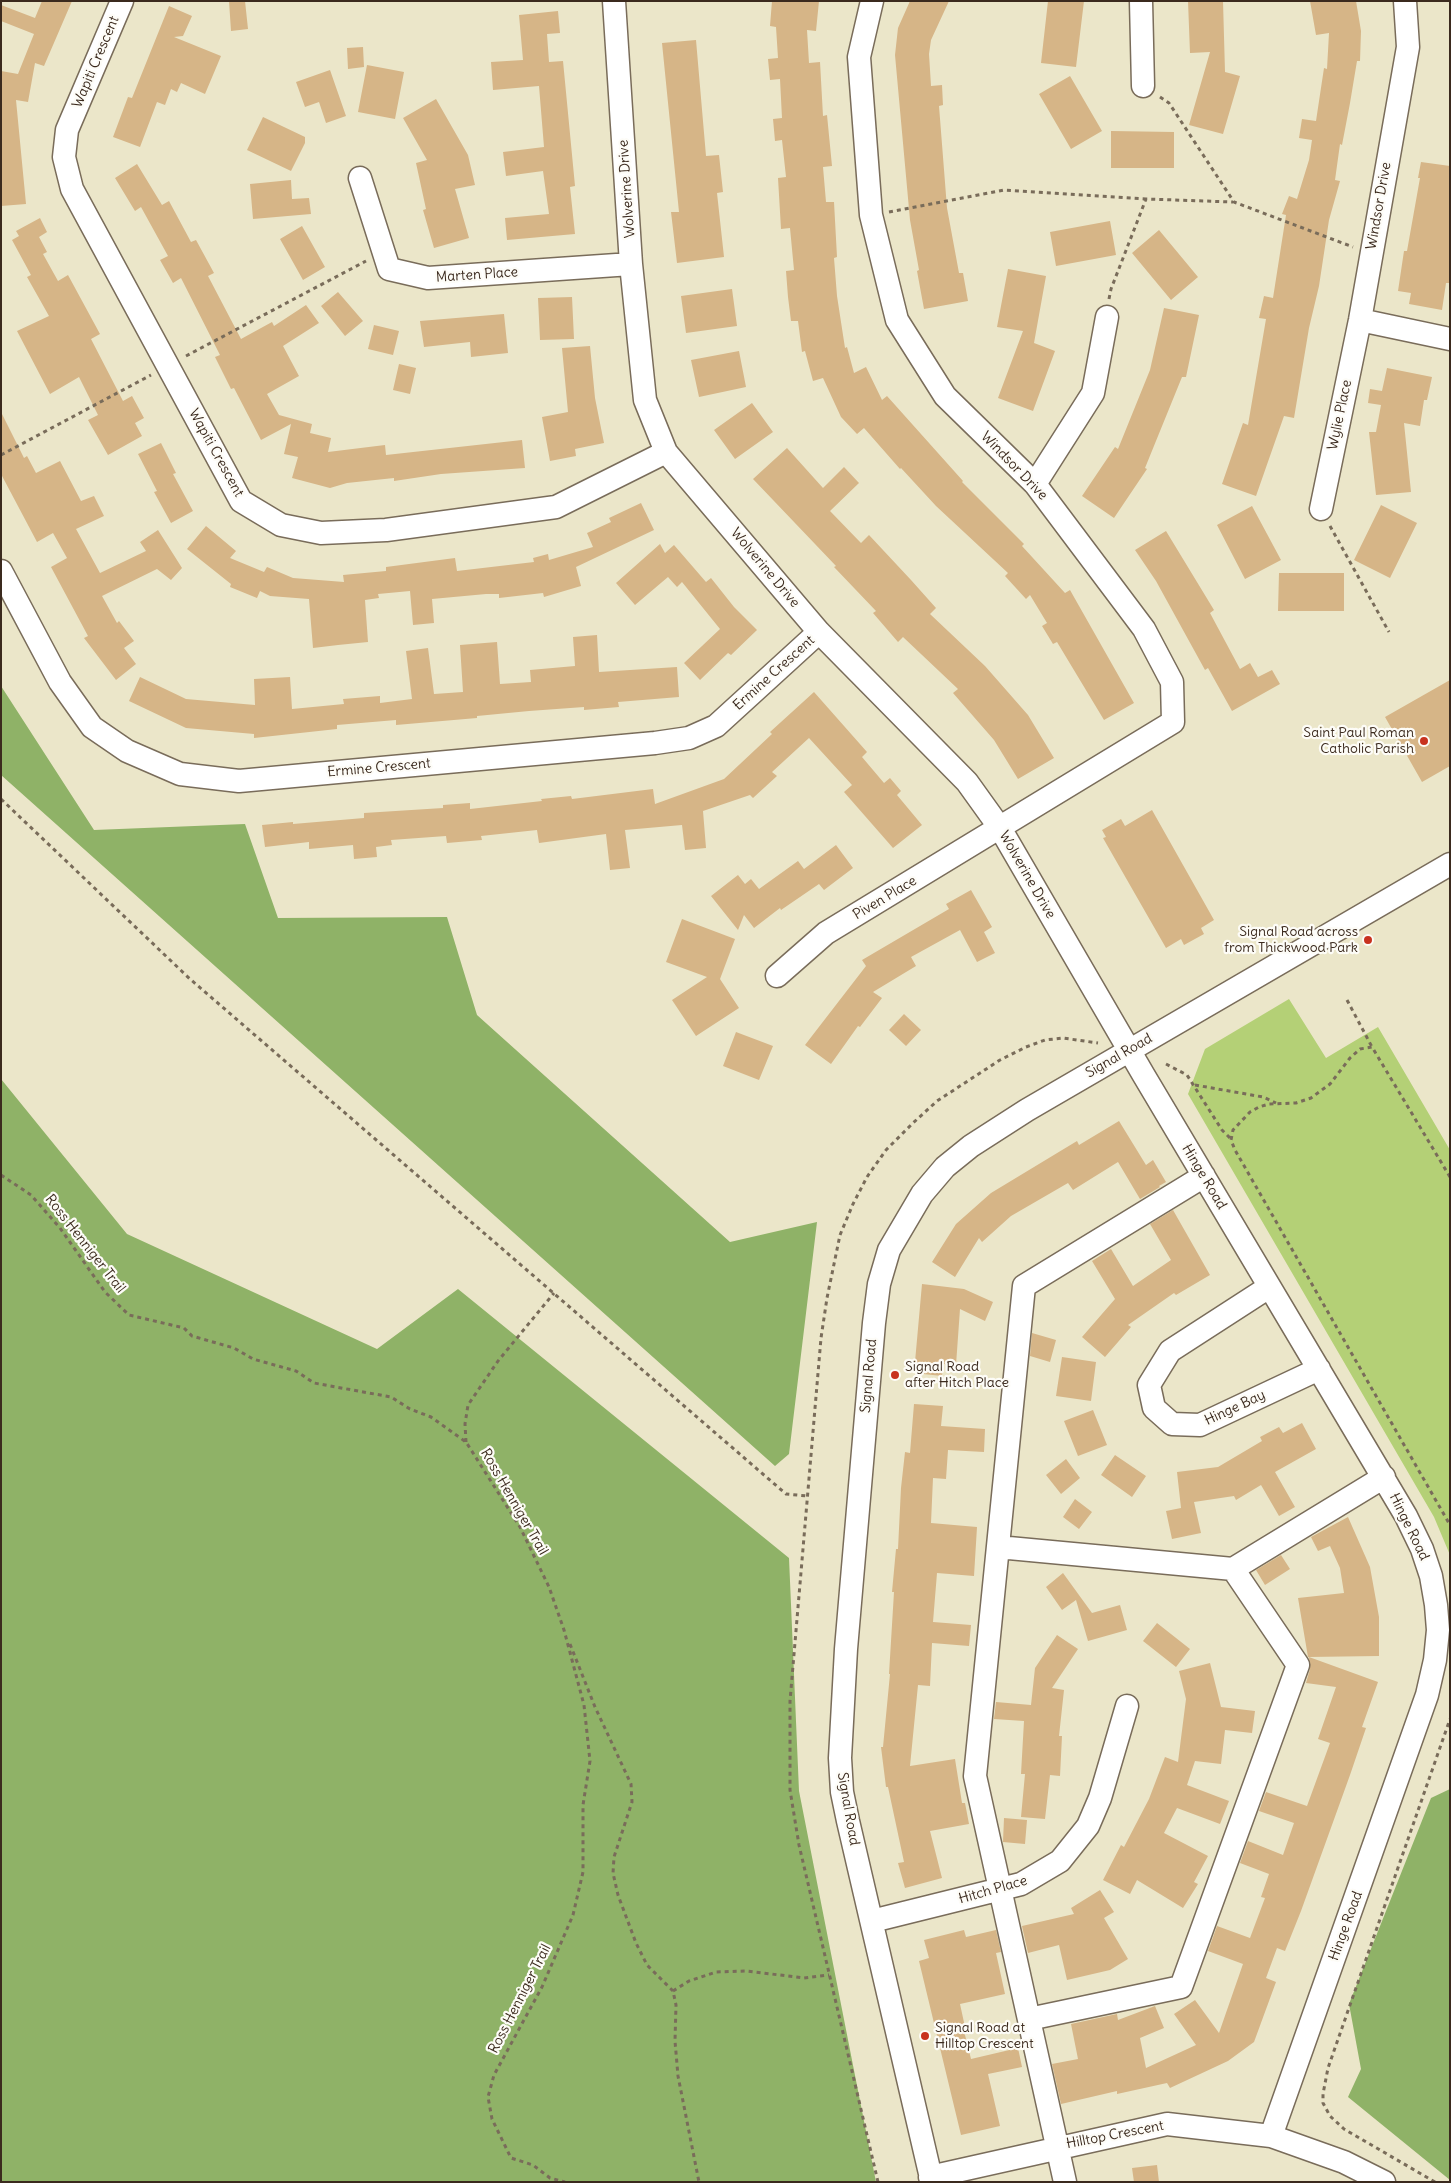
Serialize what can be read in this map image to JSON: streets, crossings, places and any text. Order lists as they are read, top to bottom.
{
  "streets": {
    "street": [
      "Wapiti Crescent",
      "Wolverine Drive",
      "Windsor Drive",
      "Marten Place",
      "Wylie Place",
      "Ermine Crescent",
      "Piven Place",
      "Signal Road",
      "Hinge Road",
      "Hinge Bay",
      "Hitch Place",
      "Hilltop Crescent"
    ],
    "path": ["Ross Henniger Trail"]
  },
  "crossings": [
    ["Wapiti Crescent", "Wolverine Drive"],
    ["Wolverine Drive", "Windsor Drive"],
    ["Wolverine Drive", "Marten Place"],
    ["Wolverine Drive", "Ermine Crescent"],
    ["Wolverine Drive", "Piven Place"],
    ["Wolverine Drive", "Signal Road"],
    ["Wolverine Drive", "Hinge Road"],
    ["Windsor Drive", "Wylie Place"],
    ["Windsor Drive", "Piven Place"],
    ["Signal Road", "Hinge Road"],
    ["Signal Road", "Hitch Place"],
    ["Signal Road", "Hilltop Crescent"],
    ["Hinge Road", "Hinge Bay"],
    ["Hinge Road", "Hilltop Crescent"]
  ],
  "places": [
    "Saint Paul Roman Catholic Parish",
    "Signal Road across from Thickwood Park",
    "Signal Road after Hitch Place",
    "Signal Road at Hilltop Crescent"
  ]
}
